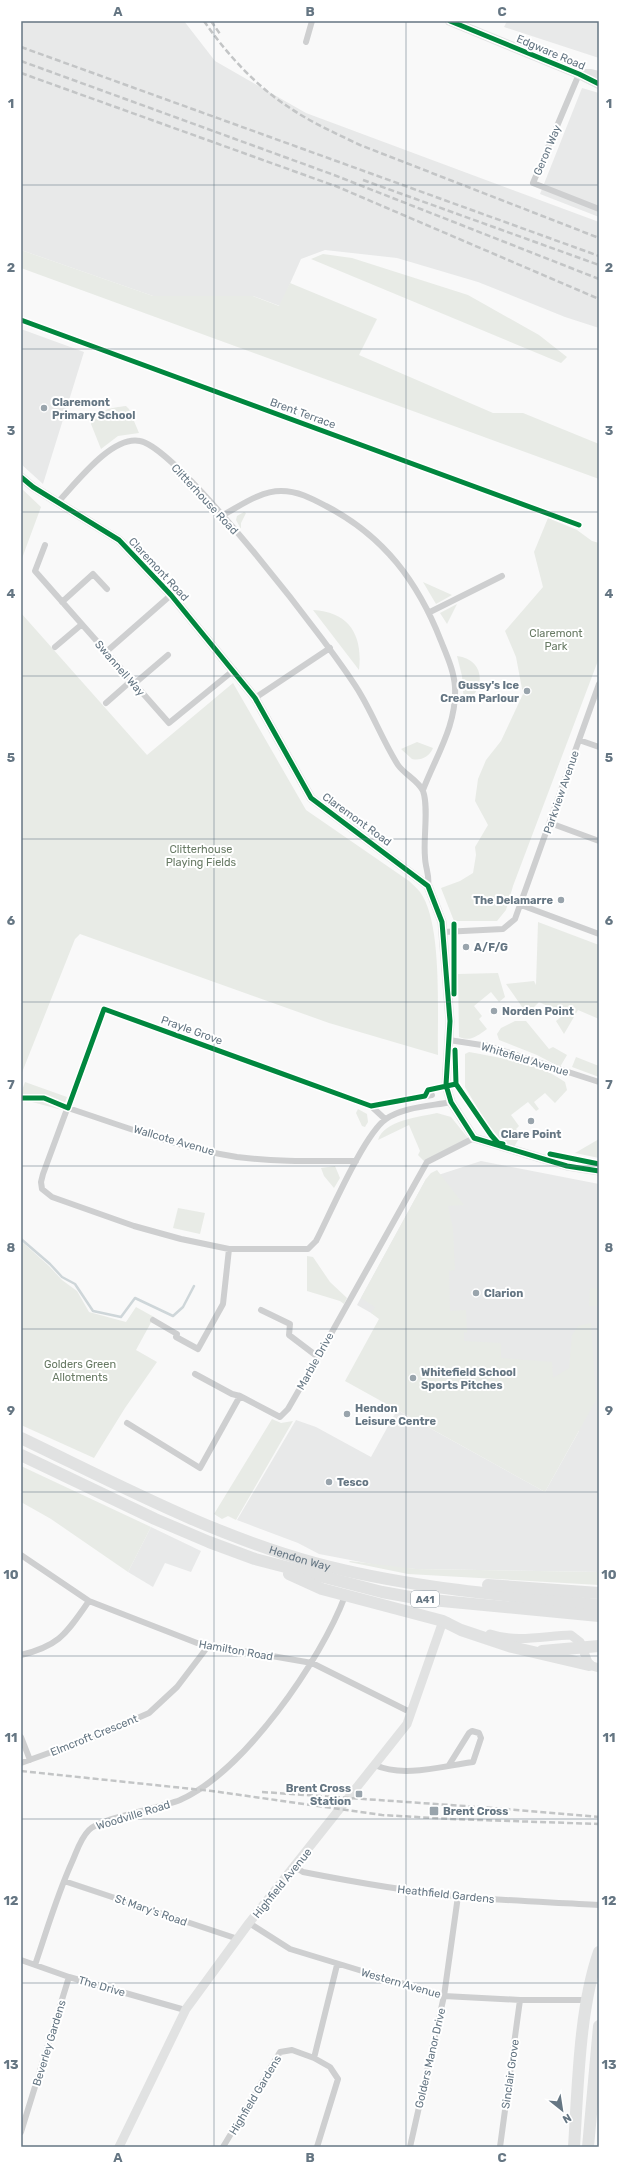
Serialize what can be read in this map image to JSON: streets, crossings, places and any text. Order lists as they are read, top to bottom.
{
  "streets": {
    "highway": ["Hendon Way", "A41"],
    "main road": ["Edgware Road"],
    "street": [
      "Geron Way",
      "Brent Terrace",
      "Clitterhouse Road",
      "Claremont Road",
      "Swannell Way",
      "Parkview Avenue",
      "Prayle Grove",
      "Whitefield Avenue",
      "Wallcote Avenue",
      "Marble Drive",
      "Hamilton Road",
      "Elmcroft Crescent",
      "Woodville Road",
      "Highfield Avenue",
      "Heathfield Gardens",
      "St Mary's Road",
      "Western Avenue",
      "The Drive",
      "Beverley Gardens",
      "Golders Manor Drive",
      "Sinclair Grove",
      "Highfield Gardens"
    ]
  },
  "crossings": [
    ["Edgware Road", "Geron Way"],
    ["Clitterhouse Road", "Claremont Road"],
    ["Claremont Road", "Swannell Way"],
    ["Claremont Road", "Parkview Avenue"],
    ["Claremont Road", "Prayle Grove"],
    ["Claremont Road", "Whitefield Avenue"],
    ["Claremont Road", "Marble Drive"],
    ["Prayle Grove", "Wallcote Avenue"],
    ["Hendon Way", "A41"],
    ["A41", "Woodville Road"],
    ["A41", "Highfield Avenue"],
    ["Hamilton Road", "Elmcroft Crescent"],
    ["Hamilton Road", "Woodville Road"],
    ["Hamilton Road", "Highfield Avenue"],
    ["Woodville Road", "St Mary's Road"],
    ["Woodville Road", "The Drive"],
    ["Highfield Avenue", "Heathfield Gardens"],
    ["Highfield Avenue", "St Mary's Road"],
    ["Highfield Avenue", "Western Avenue"],
    ["Highfield Avenue", "The Drive"],
    ["Heathfield Gardens", "Golders Manor Drive"],
    ["Western Avenue", "Golders Manor Drive"],
    ["Western Avenue", "Sinclair Grove"],
    ["The Drive", "Beverley Gardens"]
  ],
  "parks": ["Claremont Park", "Clitterhouse Playing Fields", "Golders Green Allotments"],
  "places": {
    "other": [
      "Claremont Primary School",
      "Gussy's Ice Cream Parlour",
      "The Delamarre",
      "A/F/G",
      "Norden Point",
      "Clare Point",
      "Clarion",
      "Whitefield School Sports Pitches",
      "Hendon Leisure Centre",
      "Tesco"
    ],
    "transit": ["Brent Cross Station", "Brent Cross"]
  },
  "north": "bottom right",
  "grid": {
    "columns": ["A", "B", "C"],
    "rows": [
      "1",
      "2",
      "3",
      "4",
      "5",
      "6",
      "7",
      "8",
      "9",
      "10",
      "11",
      "12",
      "13"
    ]
  }
}
